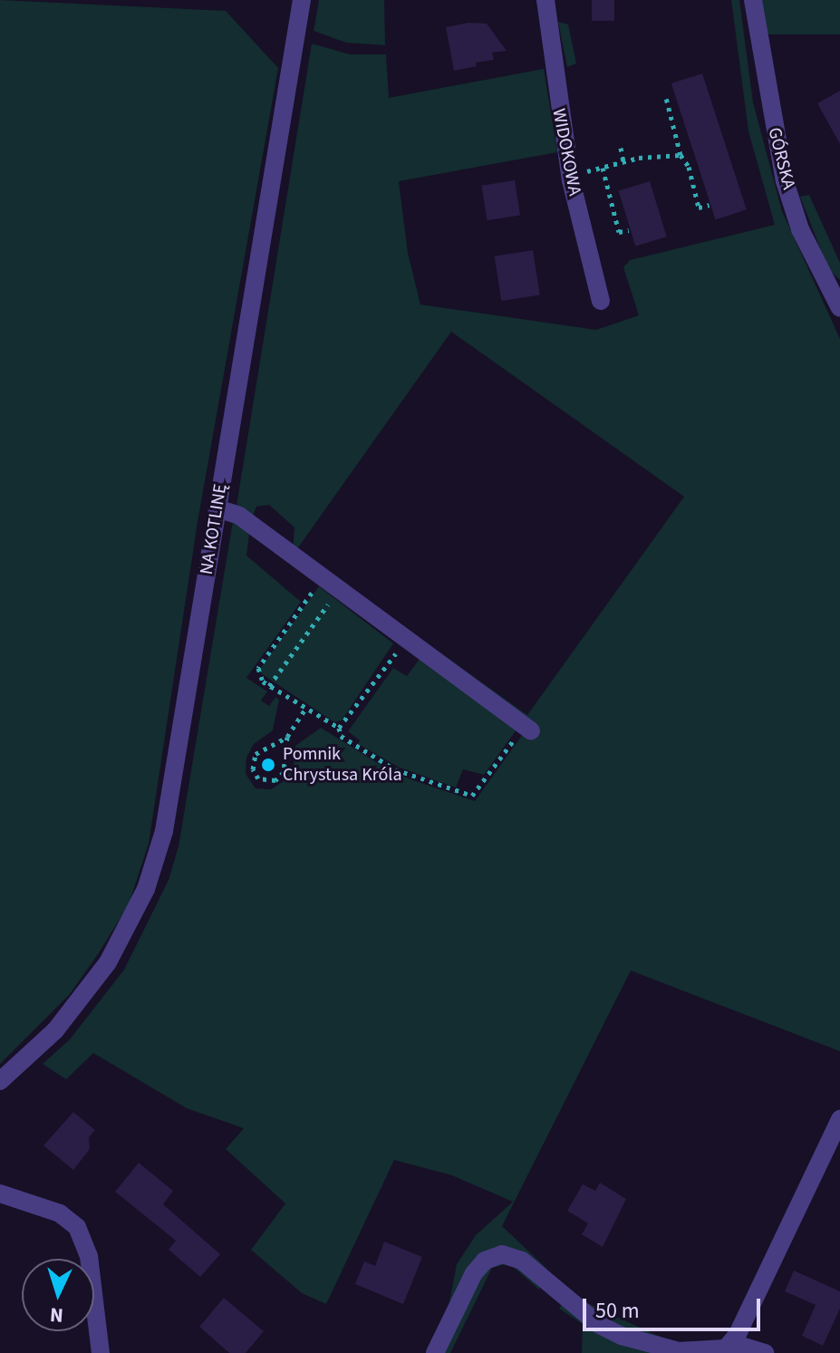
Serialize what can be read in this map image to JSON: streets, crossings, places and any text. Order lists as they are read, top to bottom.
{
  "streets": {
    "street": ["WIDOKOWA", "GÓRSKA", "NA KOTLINĘ"]
  },
  "places": ["Pomnik Chrystusa Króla"],
  "scale_bar": "50 m",
  "north": "bottom"
}
